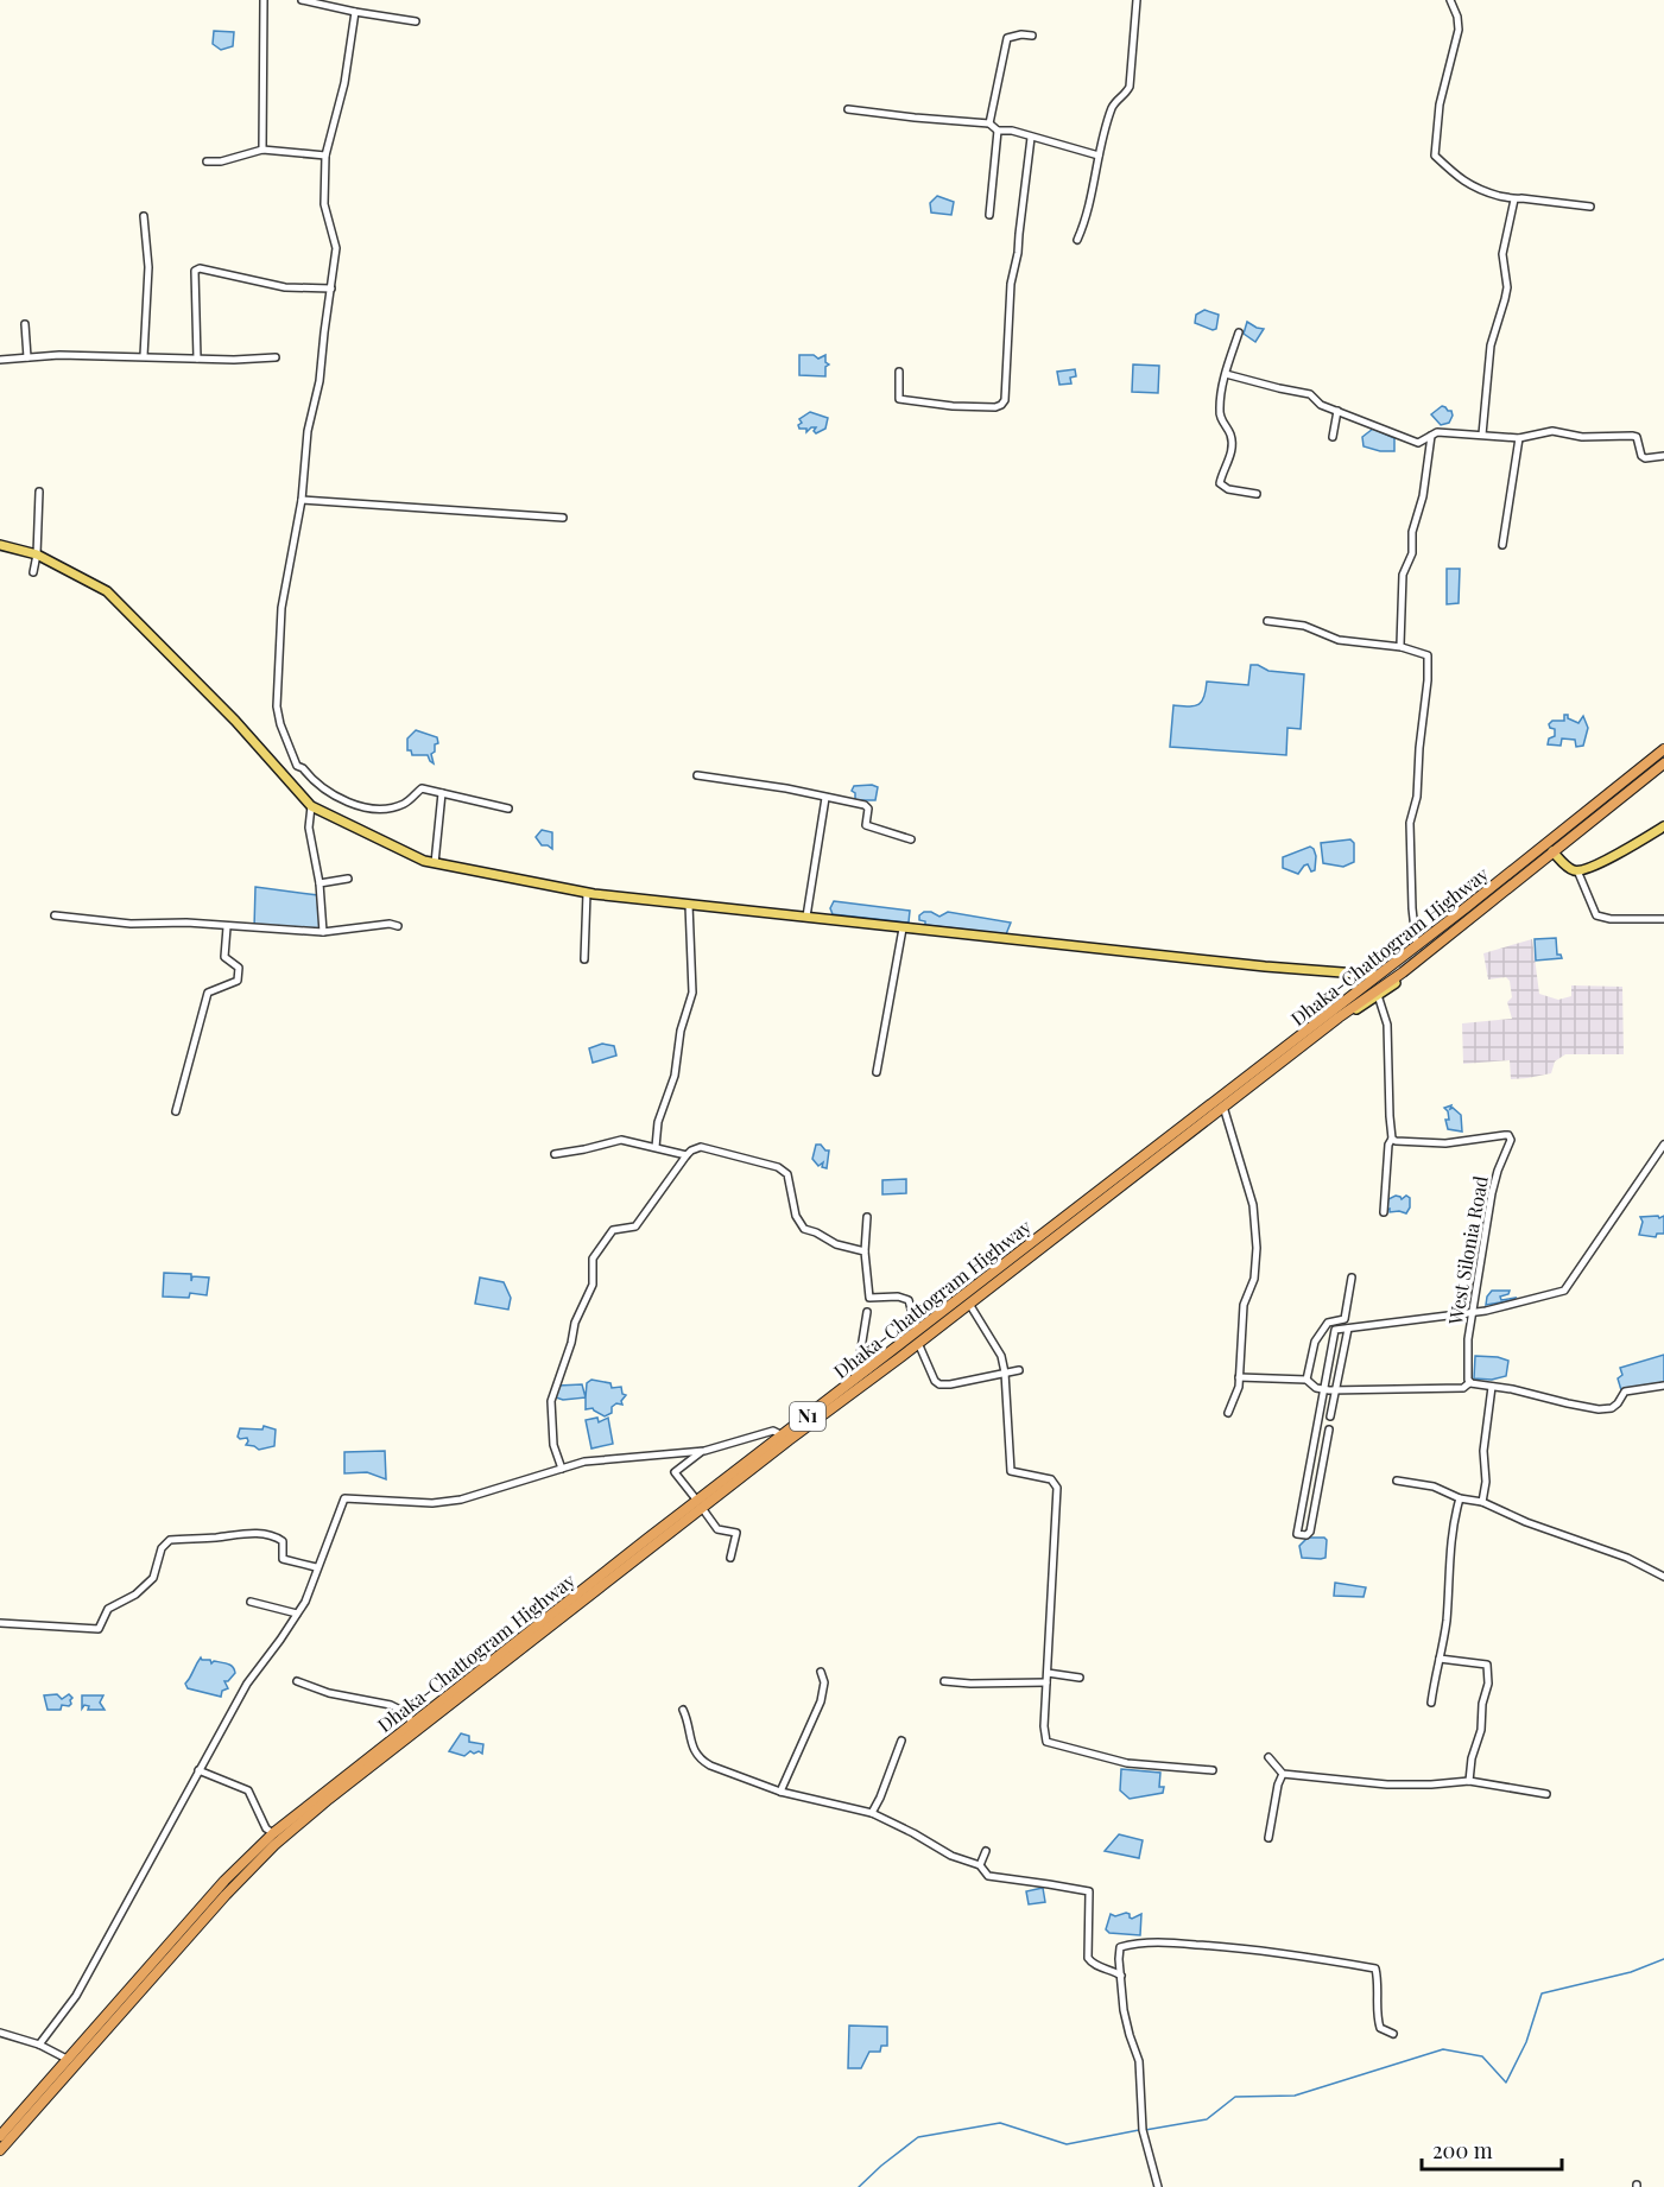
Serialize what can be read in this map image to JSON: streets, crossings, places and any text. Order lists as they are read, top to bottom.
{
  "streets": {
    "highway": ["Dhaka-Chattogram Highway", "N1"],
    "street": ["West Silonia Road"]
  },
  "scale_bar": "200 m"
}
